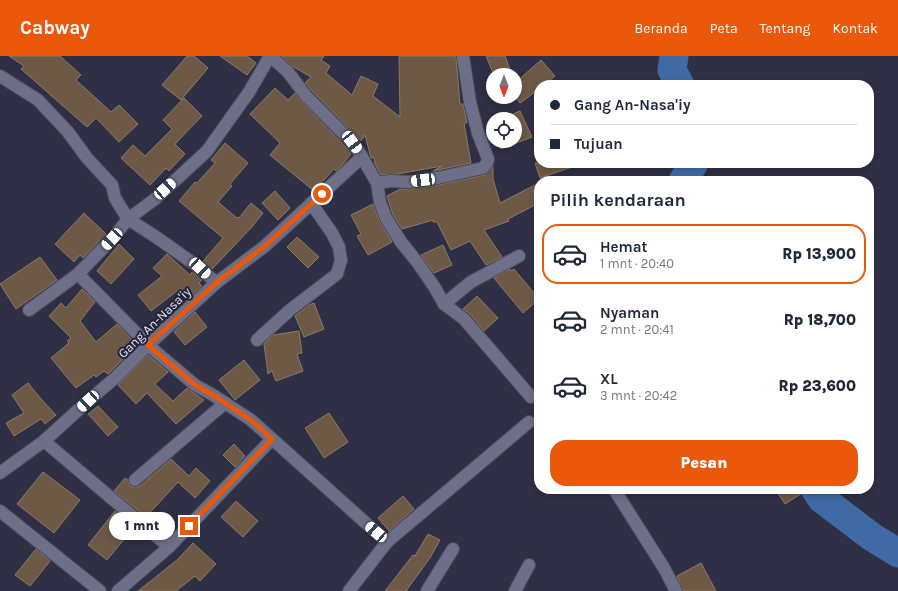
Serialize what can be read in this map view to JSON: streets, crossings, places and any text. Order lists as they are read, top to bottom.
{
  "streets": {
    "street": ["Gang An-Nasa'iy"]
  },
  "north": "bottom",
  "page": {
    "header": "Cabway",
    "nav": [
      "Beranda",
      "Peta",
      "Tentang",
      "Kontak"
    ],
    "banner": ["Gang An-Nasa'iy", "Tujuan"],
    "heading": "Pilih kendaraan",
    "list": [
      {
        "name": "Hemat",
        "note": "1 mnt · 20:40",
        "value": "Rp 13,900"
      },
      {
        "name": "Nyaman",
        "note": "2 mnt · 20:41",
        "value": "Rp 18,700"
      },
      {
        "name": "XL",
        "note": "3 mnt · 20:42",
        "value": "Rp 23,600"
      }
    ],
    "buttons": "Pesan",
    "bubble": "1 mnt"
  }
}
